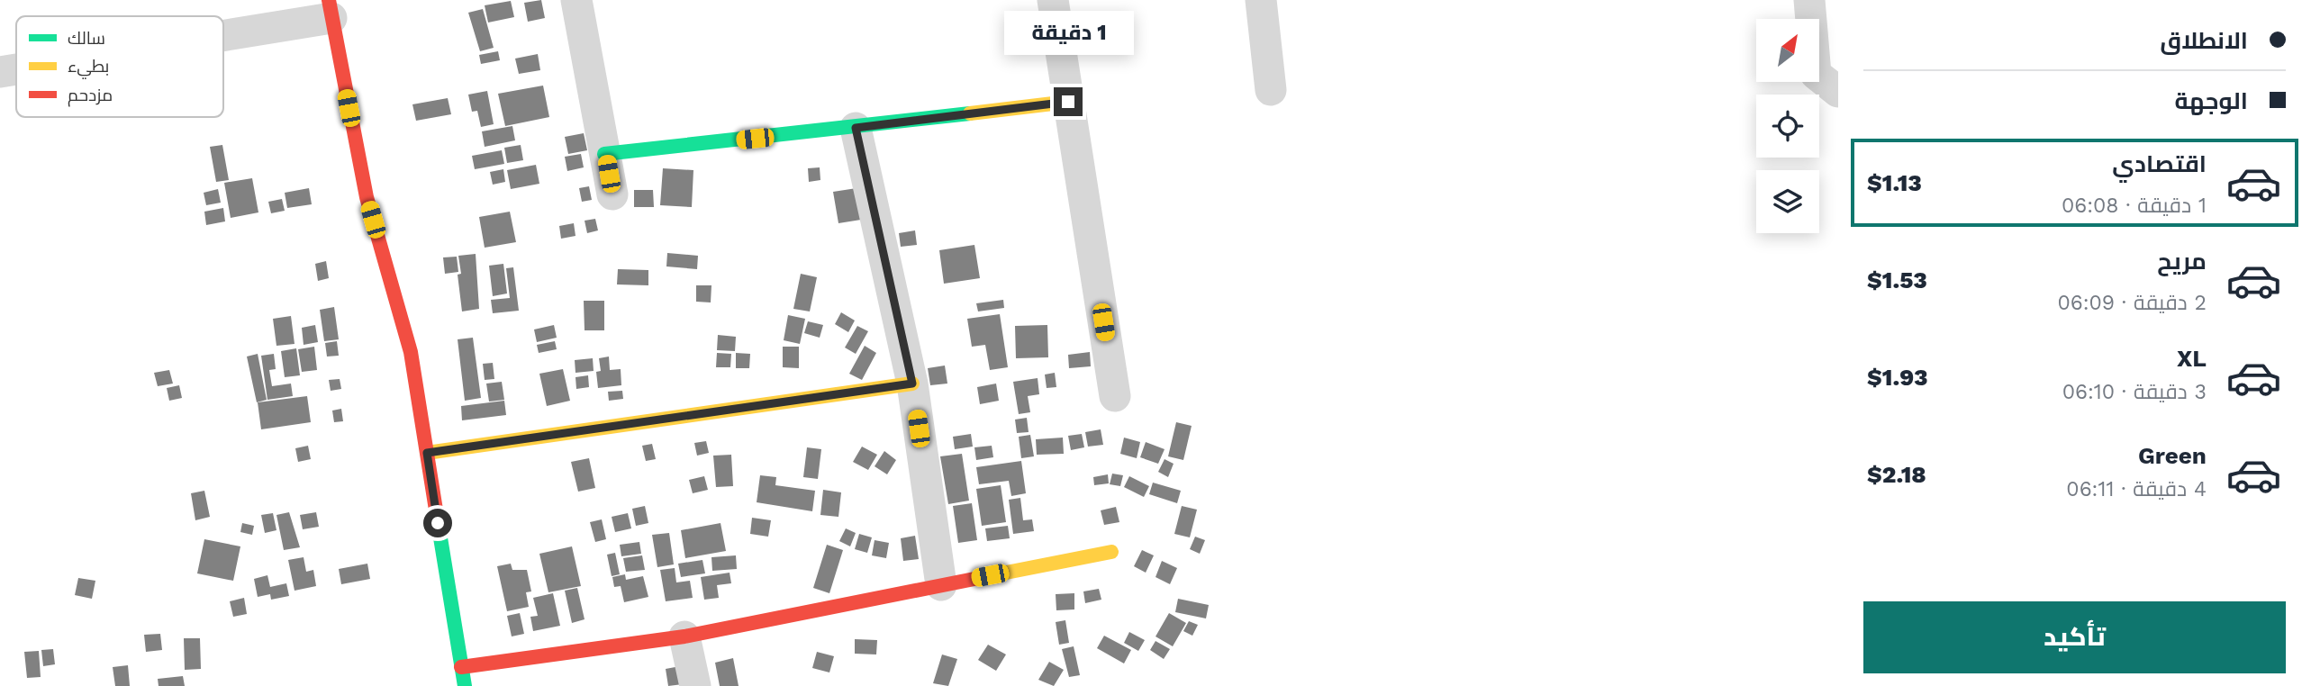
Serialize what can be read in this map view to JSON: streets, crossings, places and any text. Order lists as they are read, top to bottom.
{
  "legend": ["سالك", "بطيء", "مزدحم"],
  "north": "top right",
  "page": {
    "banner": ["الانطلاق", "الوجهة"],
    "bubble": "1 دقيقة",
    "list": [
      {
        "name": "اقتصادي",
        "note": "1 دقيقة · 06:08",
        "value": "$1.13"
      },
      {
        "name": "مريح",
        "note": "2 دقيقة · 06:09",
        "value": "$1.53"
      },
      {
        "name": "XL",
        "note": "3 دقيقة · 06:10",
        "value": "$1.93"
      },
      {
        "name": "Green",
        "note": "4 دقيقة · 06:11",
        "value": "$2.18"
      }
    ],
    "buttons": "تأكيد"
  }
}
